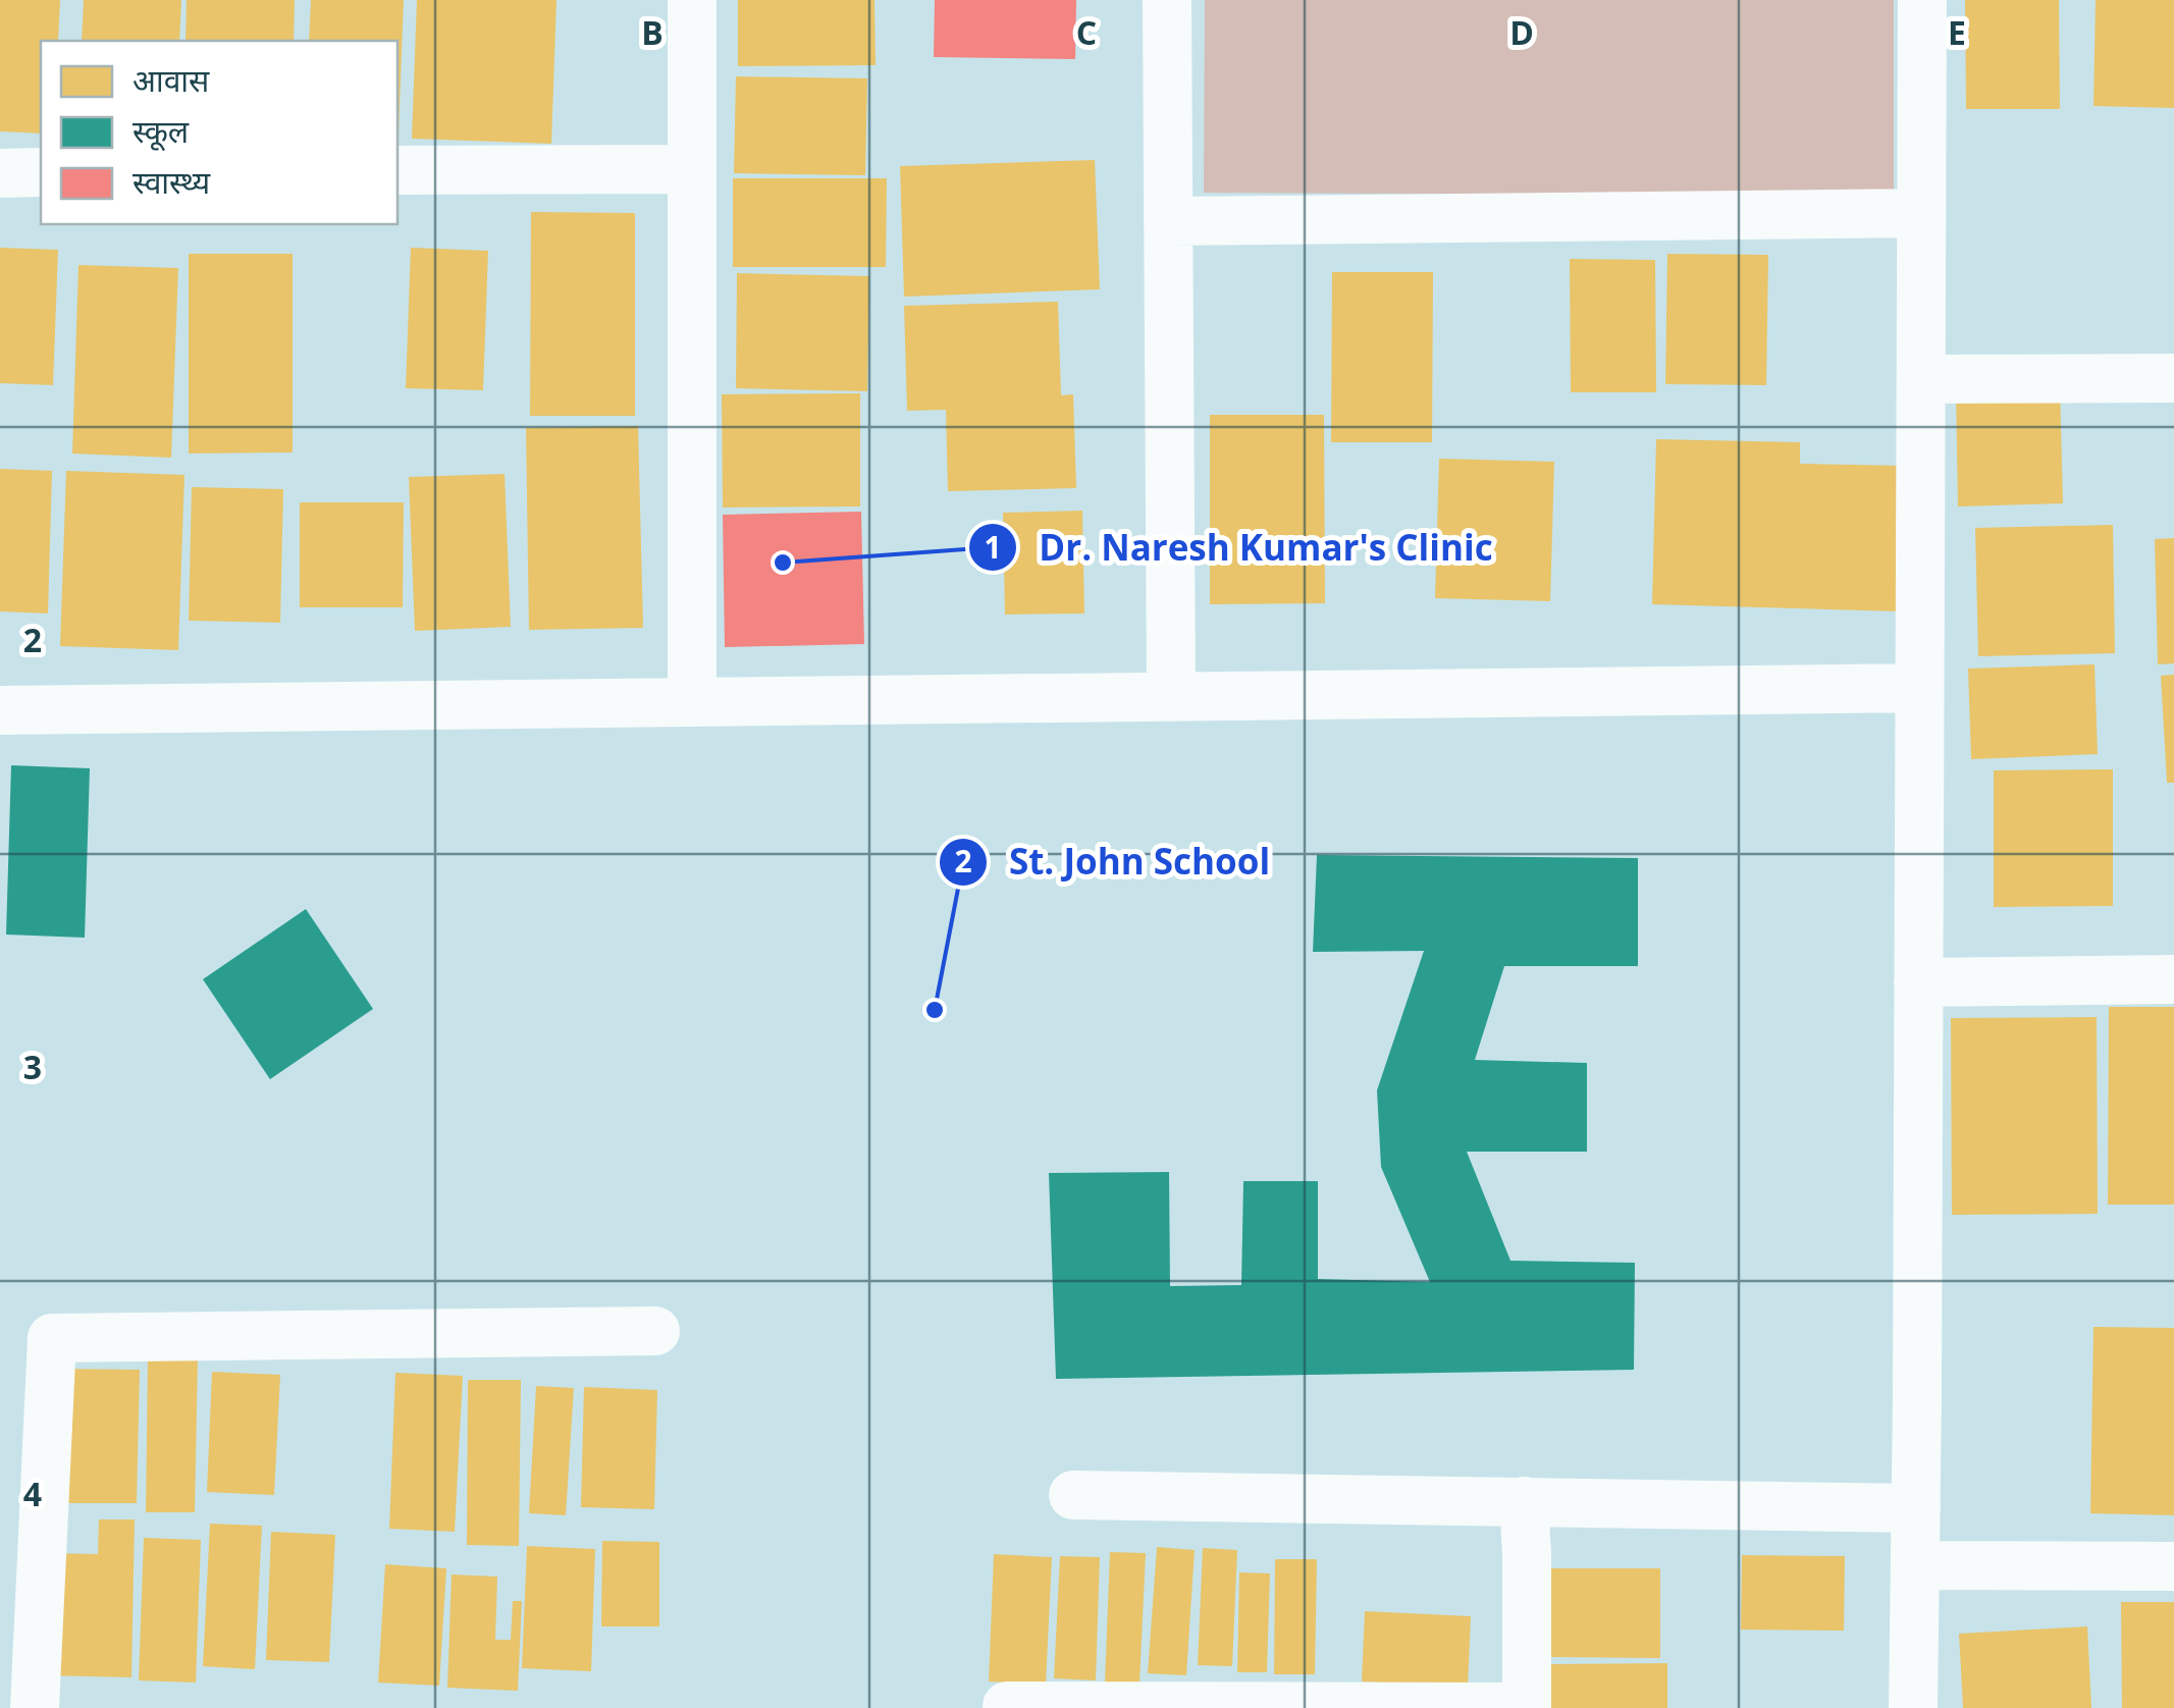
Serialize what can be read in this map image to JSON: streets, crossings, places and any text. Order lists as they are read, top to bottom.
{
  "places": ["Dr. Naresh Kumar's Clinic", "St. John School"],
  "legend": ["आवास", "स्कूल", "स्वास्थ्य"],
  "grid": {
    "columns": [
      "B",
      "C",
      "D",
      "E"
    ],
    "rows": ["2", "3", "4"]
  }
}
